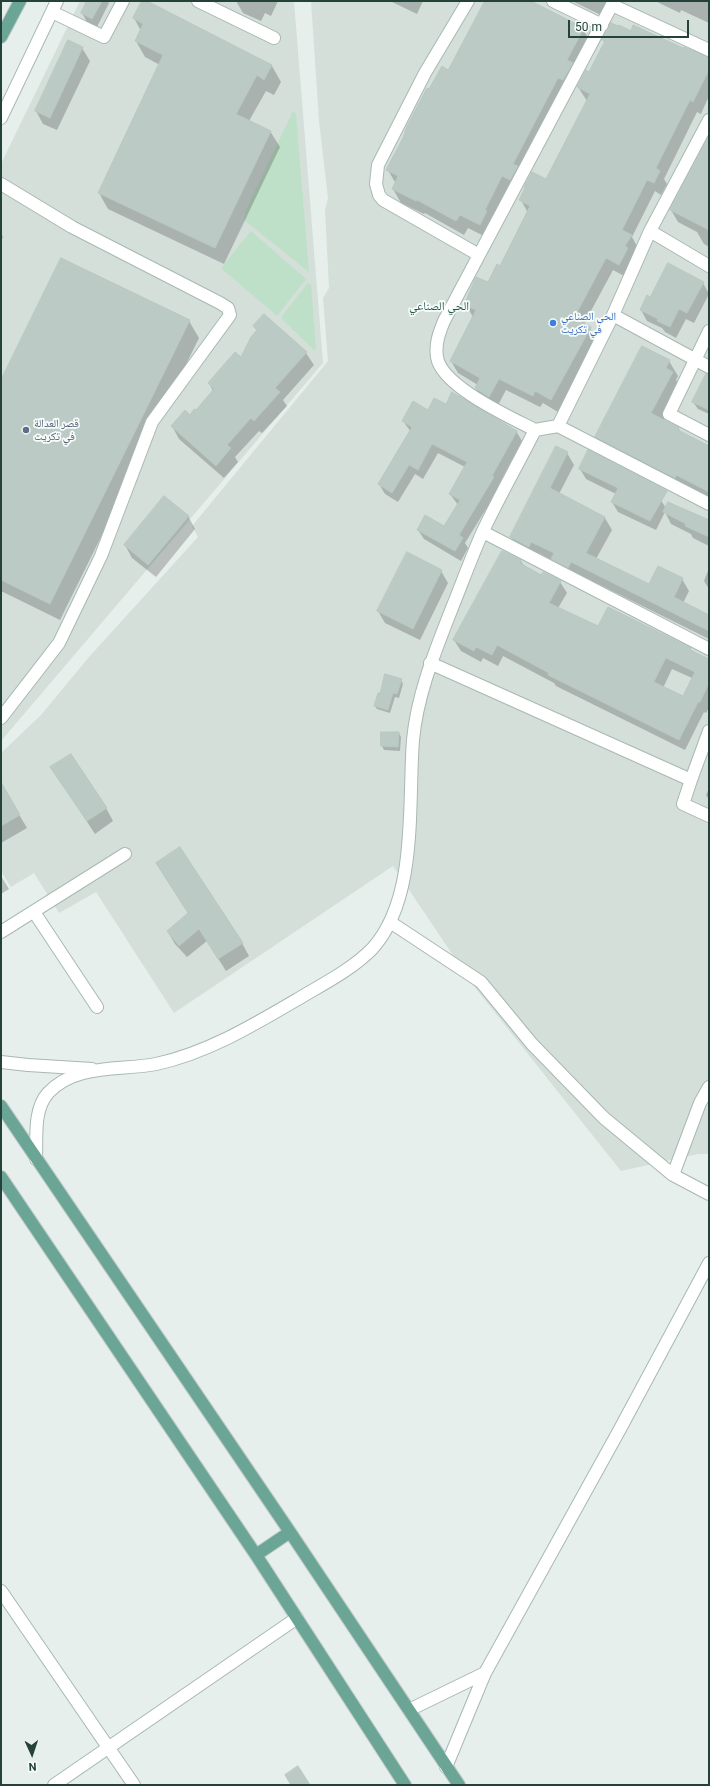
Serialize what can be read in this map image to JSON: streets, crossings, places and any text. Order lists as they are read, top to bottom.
{
  "districts": ["الحي الصناعي"],
  "places": ["الحي الصناعي في تكريت", "قصر العدالة في تكريت"],
  "scale_bar": "50 m",
  "north": "bottom"
}
